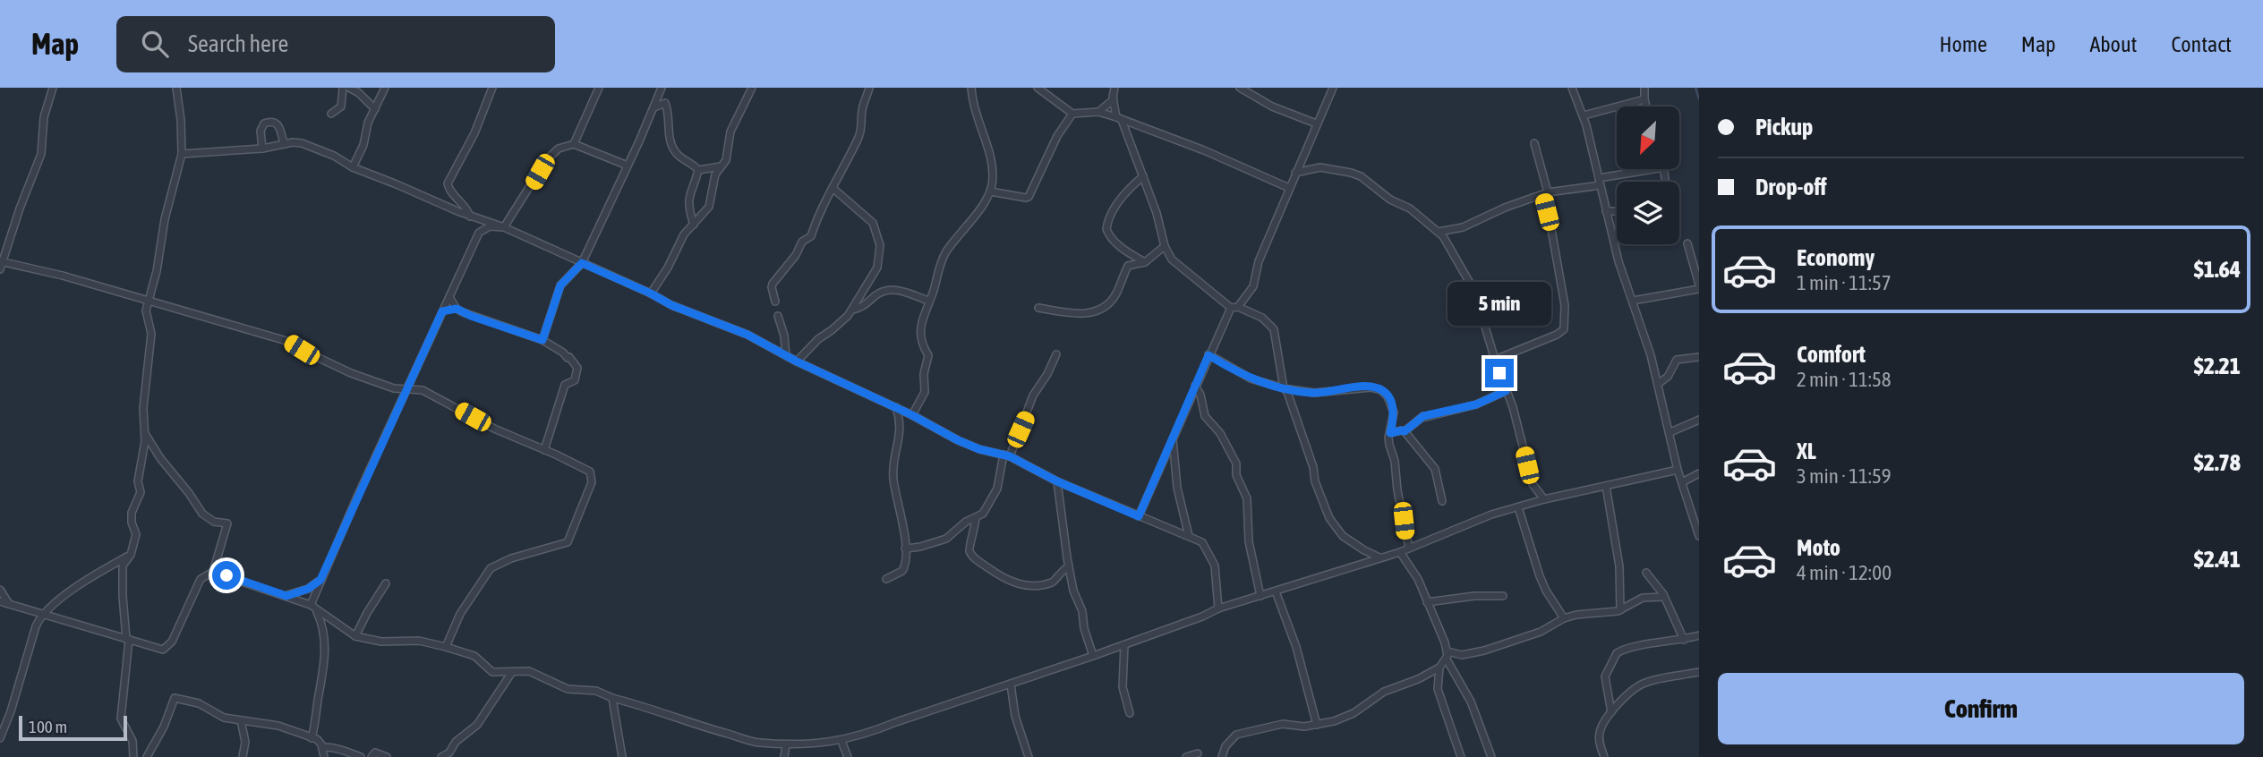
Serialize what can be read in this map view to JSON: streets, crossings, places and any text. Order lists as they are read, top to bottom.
{
  "scale_bar": "100 m",
  "north": "bottom left",
  "page": {
    "header": "Map",
    "search": "Search here",
    "nav": [
      "Home",
      "Map",
      "About",
      "Contact"
    ],
    "banner": ["Pickup", "Drop-off"],
    "list": [
      {
        "name": "Economy",
        "note": "1 min · 11:57",
        "value": "$1.64"
      },
      {
        "name": "Comfort",
        "note": "2 min · 11:58",
        "value": "$2.21"
      },
      {
        "name": "XL",
        "note": "3 min · 11:59",
        "value": "$2.78"
      },
      {
        "name": "Moto",
        "note": "4 min · 12:00",
        "value": "$2.41"
      }
    ],
    "bubble": "5 min",
    "buttons": "Confirm",
    "scale": "100 m"
  }
}
